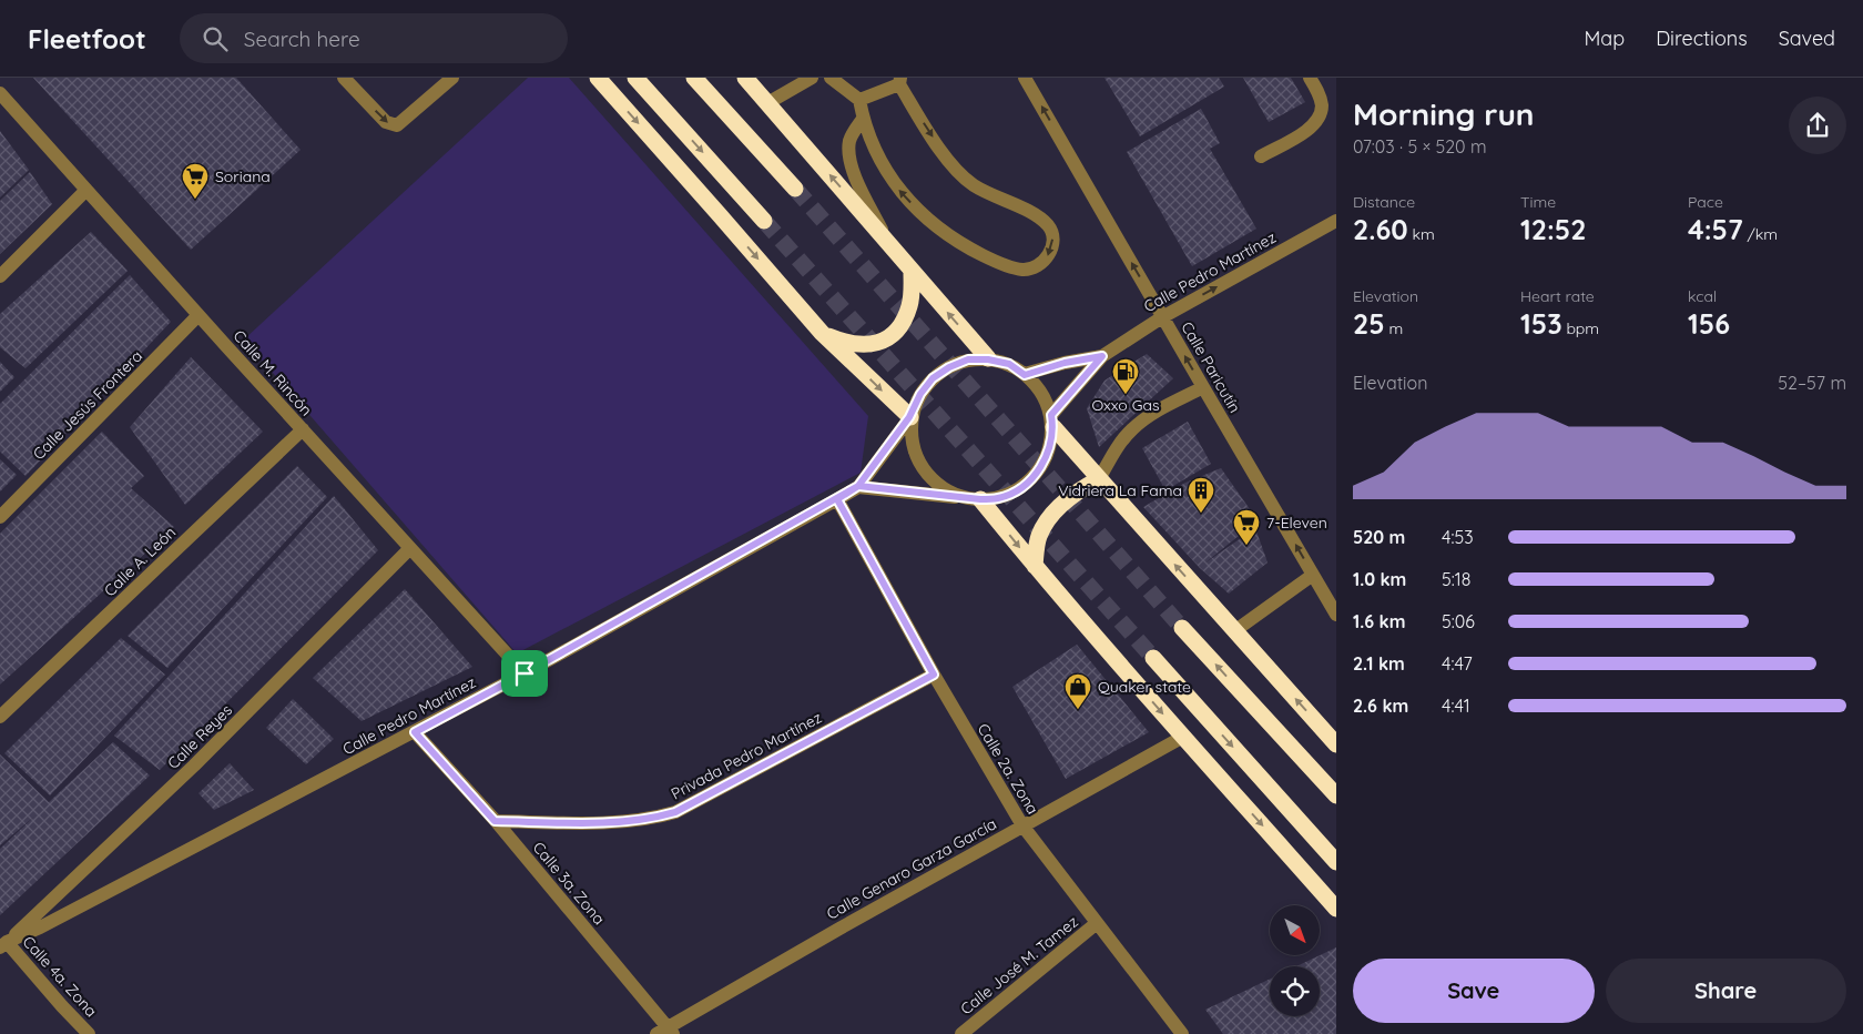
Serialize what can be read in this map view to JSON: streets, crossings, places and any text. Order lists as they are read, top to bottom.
{
  "streets": {
    "street": [
      "Calle Pedro Martínez",
      "Calle Paricutín",
      "Calle M. Rincón",
      "Calle Jesús Frontera",
      "Calle A. León",
      "Calle Reyes",
      "Privada Pedro Martínez",
      "Calle 2a. Zona",
      "Calle Genaro Garza García",
      "Calle 3a. Zona",
      "Calle José M. Tamez",
      "Calle 4a. Zona"
    ]
  },
  "crossings": [
    ["Calle Pedro Martínez", "Calle Paricutín"],
    ["Calle Pedro Martínez", "Calle M. Rincón"],
    ["Calle Pedro Martínez", "Calle Reyes"],
    ["Calle Pedro Martínez", "Calle 2a. Zona"],
    ["Calle Pedro Martínez", "Calle 3a. Zona"],
    ["Calle Pedro Martínez", "Calle 4a. Zona"],
    ["Calle M. Rincón", "Calle Jesús Frontera"],
    ["Calle M. Rincón", "Calle A. León"],
    ["Calle M. Rincón", "Calle Reyes"],
    ["Calle Reyes", "Calle 4a. Zona"],
    ["Privada Pedro Martínez", "Calle 2a. Zona"],
    ["Privada Pedro Martínez", "Calle 3a. Zona"],
    ["Calle 2a. Zona", "Calle Genaro Garza García"],
    ["Calle 2a. Zona", "Calle José M. Tamez"],
    ["Calle Genaro Garza García", "Calle 3a. Zona"]
  ],
  "one_way": ["Calle Paricutín"],
  "places": {
    "supermarket": ["Soriana", "7-Eleven"],
    "fuel station": ["Oxxo Gas"],
    "building": ["Vidriera La Fama"],
    "shop": ["Quaker state"]
  },
  "north": "bottom right",
  "page": {
    "header": "Fleetfoot",
    "search": "Search here",
    "nav": ["Map", "Directions", "Saved"],
    "heading": ["Morning run", "07:03 · 5 × 520 m"],
    "stats": [
      ["Distance", "2.60 km"],
      ["Time", "12:52"],
      ["Pace", "4:57 /km"],
      ["Elevation", "25 m"],
      ["Heart rate", "153 bpm"],
      ["kcal", "156"]
    ],
    "chart": ["Elevation", "52–57 m"],
    "list": [
      {
        "name": "520 m",
        "note": "4:53"
      },
      {
        "name": "1.0 km",
        "note": "5:18"
      },
      {
        "name": "1.6 km",
        "note": "5:06"
      },
      {
        "name": "2.1 km",
        "note": "4:47"
      },
      {
        "name": "2.6 km",
        "note": "4:41"
      }
    ],
    "buttons": ["Save", "Share"]
  }
}
